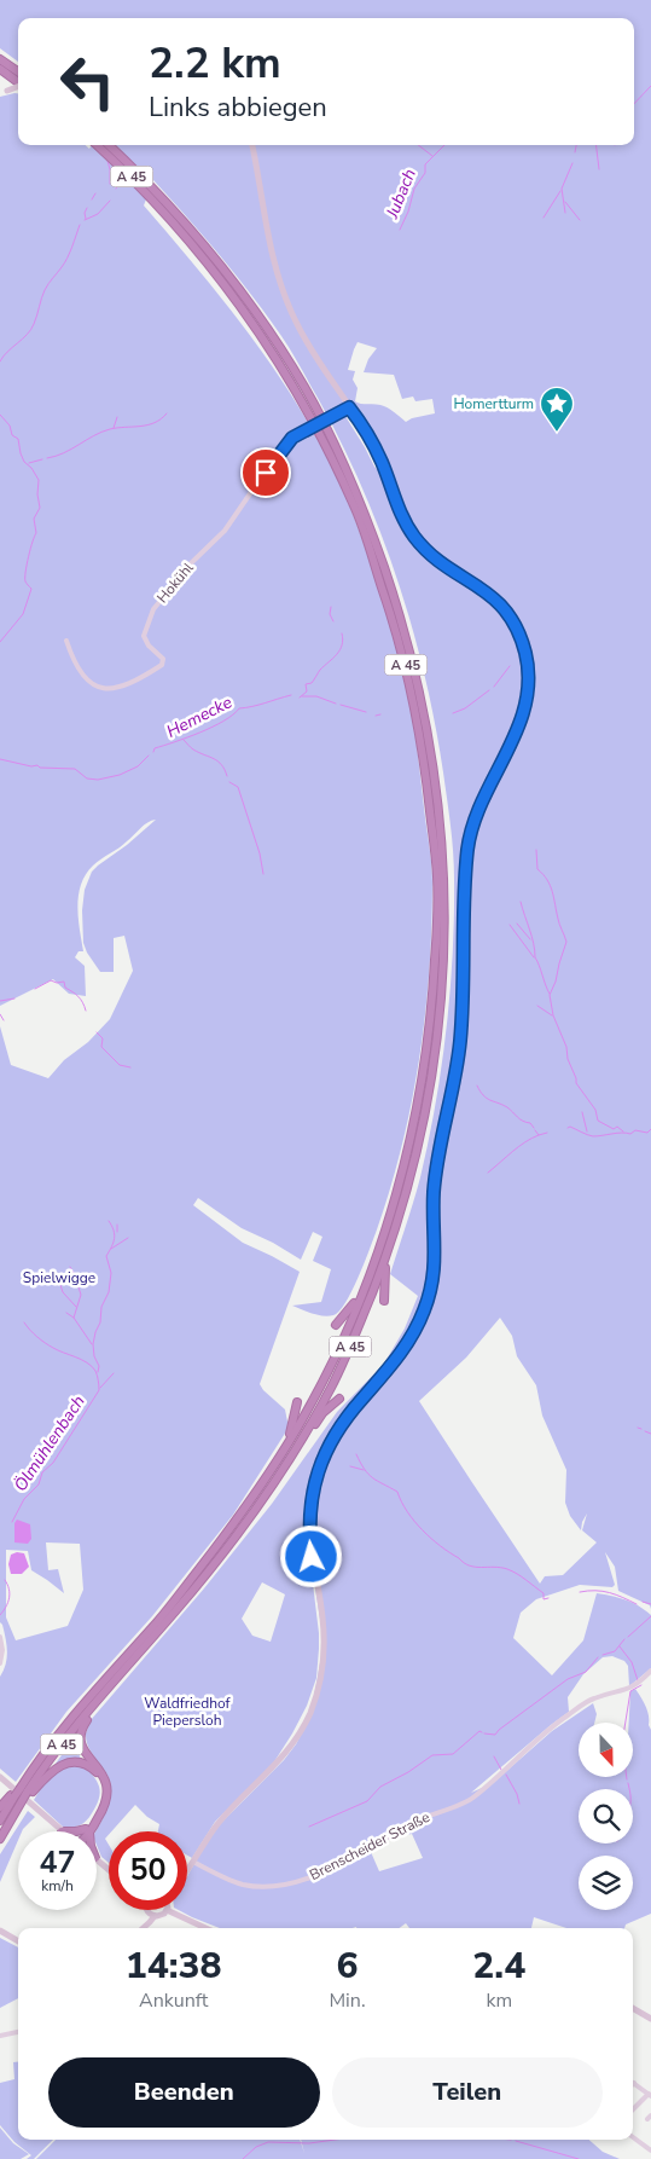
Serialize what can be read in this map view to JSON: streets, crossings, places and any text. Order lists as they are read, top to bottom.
{
  "streets": {
    "highway": ["A 45"],
    "street": ["Hokühl", "Brenscheider Straße"]
  },
  "water": ["Jubach", "Hemecke", "Ölmühlenbach"],
  "parks": ["Spielwigge", "Waldfriedhof Piepersloh"],
  "places": {
    "place": ["Homertturm"]
  },
  "north": "bottom",
  "page": {
    "turn": ["2.2 km", "Links abbiegen"],
    "speed": "47 km/h",
    "limit": "50",
    "eta": [
      "14:38",
      "Ankunft",
      "6",
      "Min.",
      "2.4",
      "km"
    ],
    "buttons": ["Beenden", "Teilen"]
  }
}
